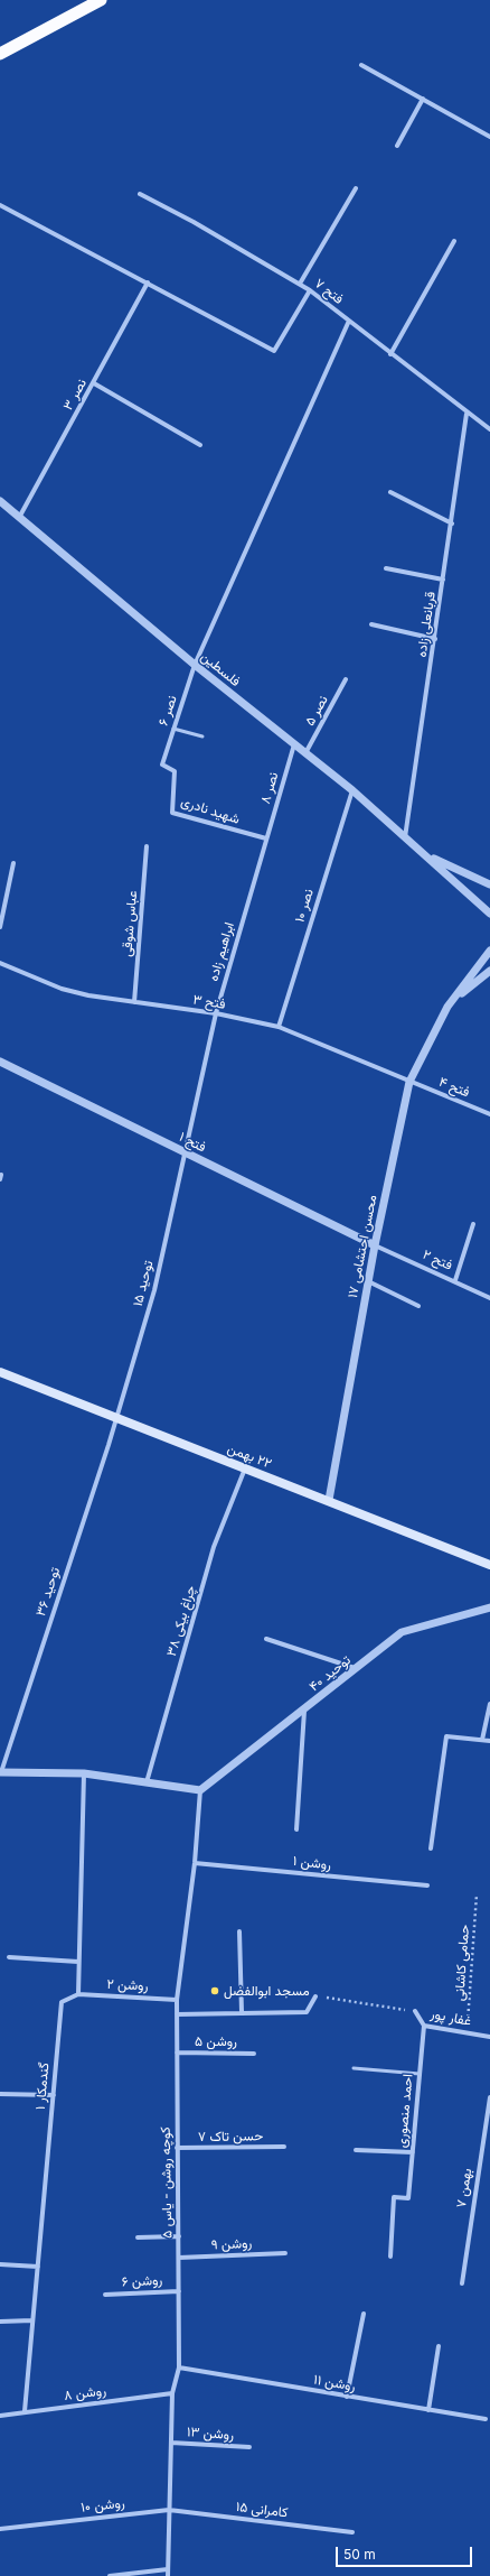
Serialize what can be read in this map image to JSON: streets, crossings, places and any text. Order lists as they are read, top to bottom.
{
  "streets": {
    "main road": ["٢٢ بهمن"],
    "street": [
      "فتح ۷",
      "نصر ۳",
      "قربانعلی زاده",
      "فلسطین",
      "نصر ۶",
      "نصر ۵",
      "نصر ۸",
      "شهید نادری",
      "نصر ۱۰",
      "عباس شوقی",
      "ابراهیم زاده",
      "فتح ۳",
      "فتح ۴",
      "فتح ۱",
      "محسن احتشامی ۱۷",
      "فتح ۲",
      "توحید ۱۵",
      "توحید ۳۶",
      "چراغ بیکی ۳۸",
      "توحید ۴۰",
      "روشن ۱",
      "روشن ۲",
      "غفار پور",
      "روشن ۵",
      "گندمکار ۱",
      "احمد منصوری",
      "حسن تاک ۷",
      "کوچه روشن - یاس ۵",
      "بهمن ۷",
      "روشن ۹",
      "روشن ۶",
      "روشن ۱۱",
      "روشن ۸",
      "روشن ۱۳",
      "روشن ۱۰",
      "کامرانی ۱۵"
    ],
    "path": ["حمامی کاشانی"]
  },
  "crossings": [
    ["فتح ۷", "قربانعلی زاده"],
    ["فتح ۷", "نصر ۶"],
    ["نصر ۳", "فلسطین"],
    ["قربانعلی زاده", "فلسطین"],
    ["فلسطین", "نصر ۶"],
    ["فلسطین", "نصر ۵"],
    ["فلسطین", "نصر ۸"],
    ["فلسطین", "نصر ۱۰"],
    ["نصر ۶", "شهید نادری"],
    ["نصر ۸", "شهید نادری"],
    ["نصر ۸", "ابراهیم زاده"],
    ["شهید نادری", "ابراهیم زاده"],
    ["نصر ۱۰", "فتح ۳"],
    ["عباس شوقی", "فتح ۳"],
    ["ابراهیم زاده", "فتح ۳"],
    ["ابراهیم زاده", "فتح ۱"],
    ["ابراهیم زاده", "توحید ۱۵"],
    ["فتح ۳", "فتح ۴"],
    ["فتح ۳", "محسن احتشامی ۱۷"],
    ["فتح ۴", "محسن احتشامی ۱۷"],
    ["فتح ۱", "محسن احتشامی ۱۷"],
    ["فتح ۱", "فتح ۲"],
    ["فتح ۱", "توحید ۱۵"],
    ["محسن احتشامی ۱۷", "فتح ۲"],
    ["محسن احتشامی ۱۷", "٢٢ بهمن"],
    ["توحید ۱۵", "٢٢ بهمن"],
    ["توحید ۱۵", "توحید ۳۶"],
    ["٢٢ بهمن", "توحید ۳۶"],
    ["٢٢ بهمن", "چراغ بیکی ۳۸"],
    ["توحید ۴۰", "کوچه روشن - یاس ۵"],
    ["روشن ۱", "کوچه روشن - یاس ۵"],
    ["حمامی کاشانی", "غفار پور"],
    ["روشن ۲", "گندمکار ۱"],
    ["روشن ۲", "کوچه روشن - یاس ۵"],
    ["غفار پور", "احمد منصوری"],
    ["روشن ۵", "کوچه روشن - یاس ۵"],
    ["گندمکار ۱", "روشن ۸"],
    ["حسن تاک ۷", "کوچه روشن - یاس ۵"],
    ["کوچه روشن - یاس ۵", "روشن ۹"],
    ["کوچه روشن - یاس ۵", "روشن ۶"],
    ["کوچه روشن - یاس ۵", "روشن ۱۱"],
    ["کوچه روشن - یاس ۵", "روشن ۸"],
    ["کوچه روشن - یاس ۵", "روشن ۱۳"],
    ["کوچه روشن - یاس ۵", "روشن ۱۰"],
    ["کوچه روشن - یاس ۵", "کامرانی ۱۵"],
    ["روشن ۱۰", "کامرانی ۱۵"]
  ],
  "places": ["مسجد ابوالفضل"],
  "scale_bar": "50 m"
}
